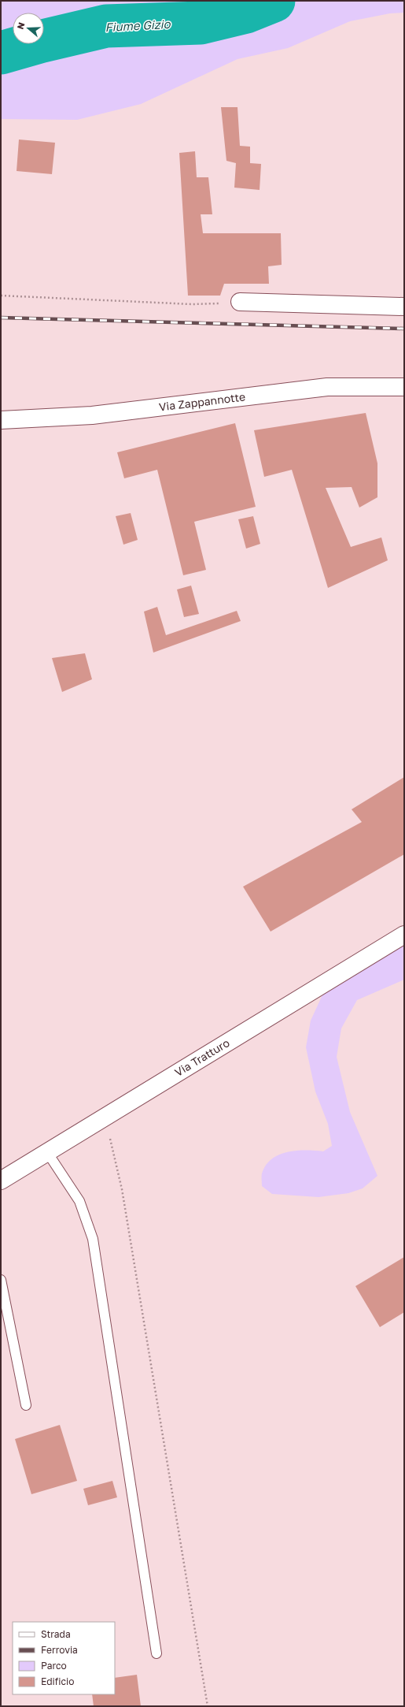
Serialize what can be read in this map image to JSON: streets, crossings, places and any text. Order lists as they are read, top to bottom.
{
  "streets": {
    "street": ["Via Zappannotte", "Via Tratturo"]
  },
  "water": ["Fiume Gizio"],
  "legend": [
    "Strada",
    "Ferrovia",
    "Parco",
    "Edificio"
  ],
  "north": "left"
}
